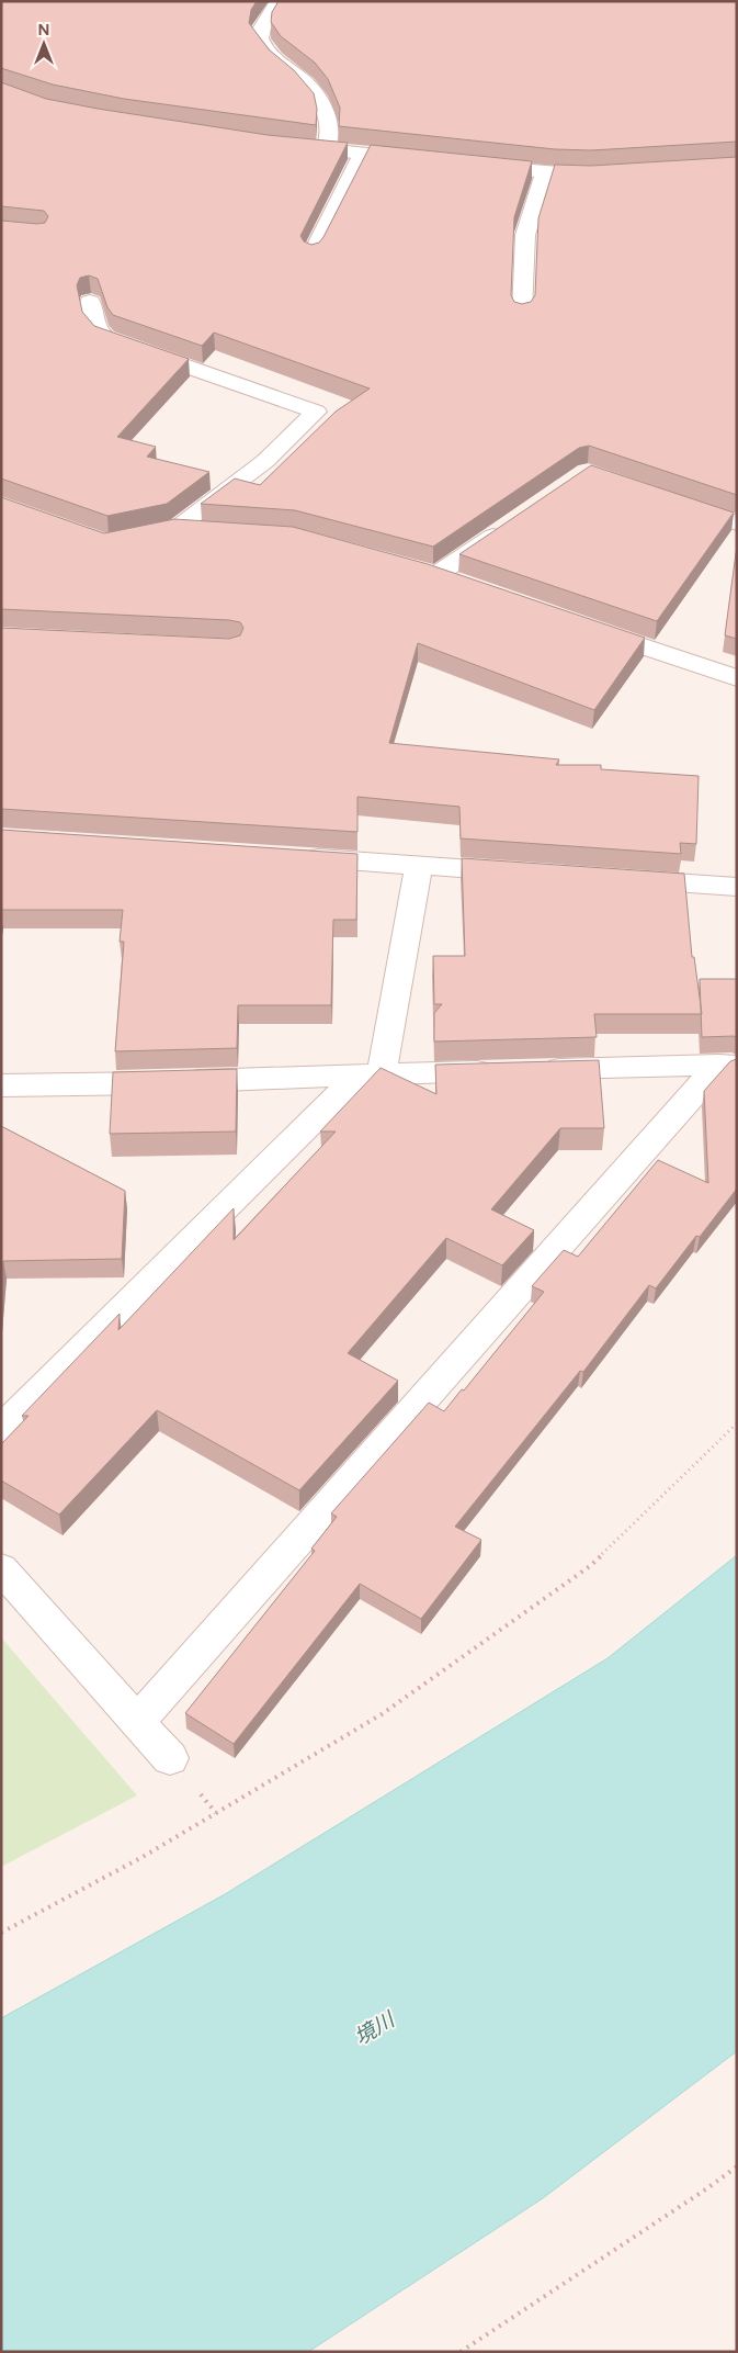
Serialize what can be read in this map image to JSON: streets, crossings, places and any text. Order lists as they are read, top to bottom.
{
  "water": ["境川"],
  "north": "top"
}
